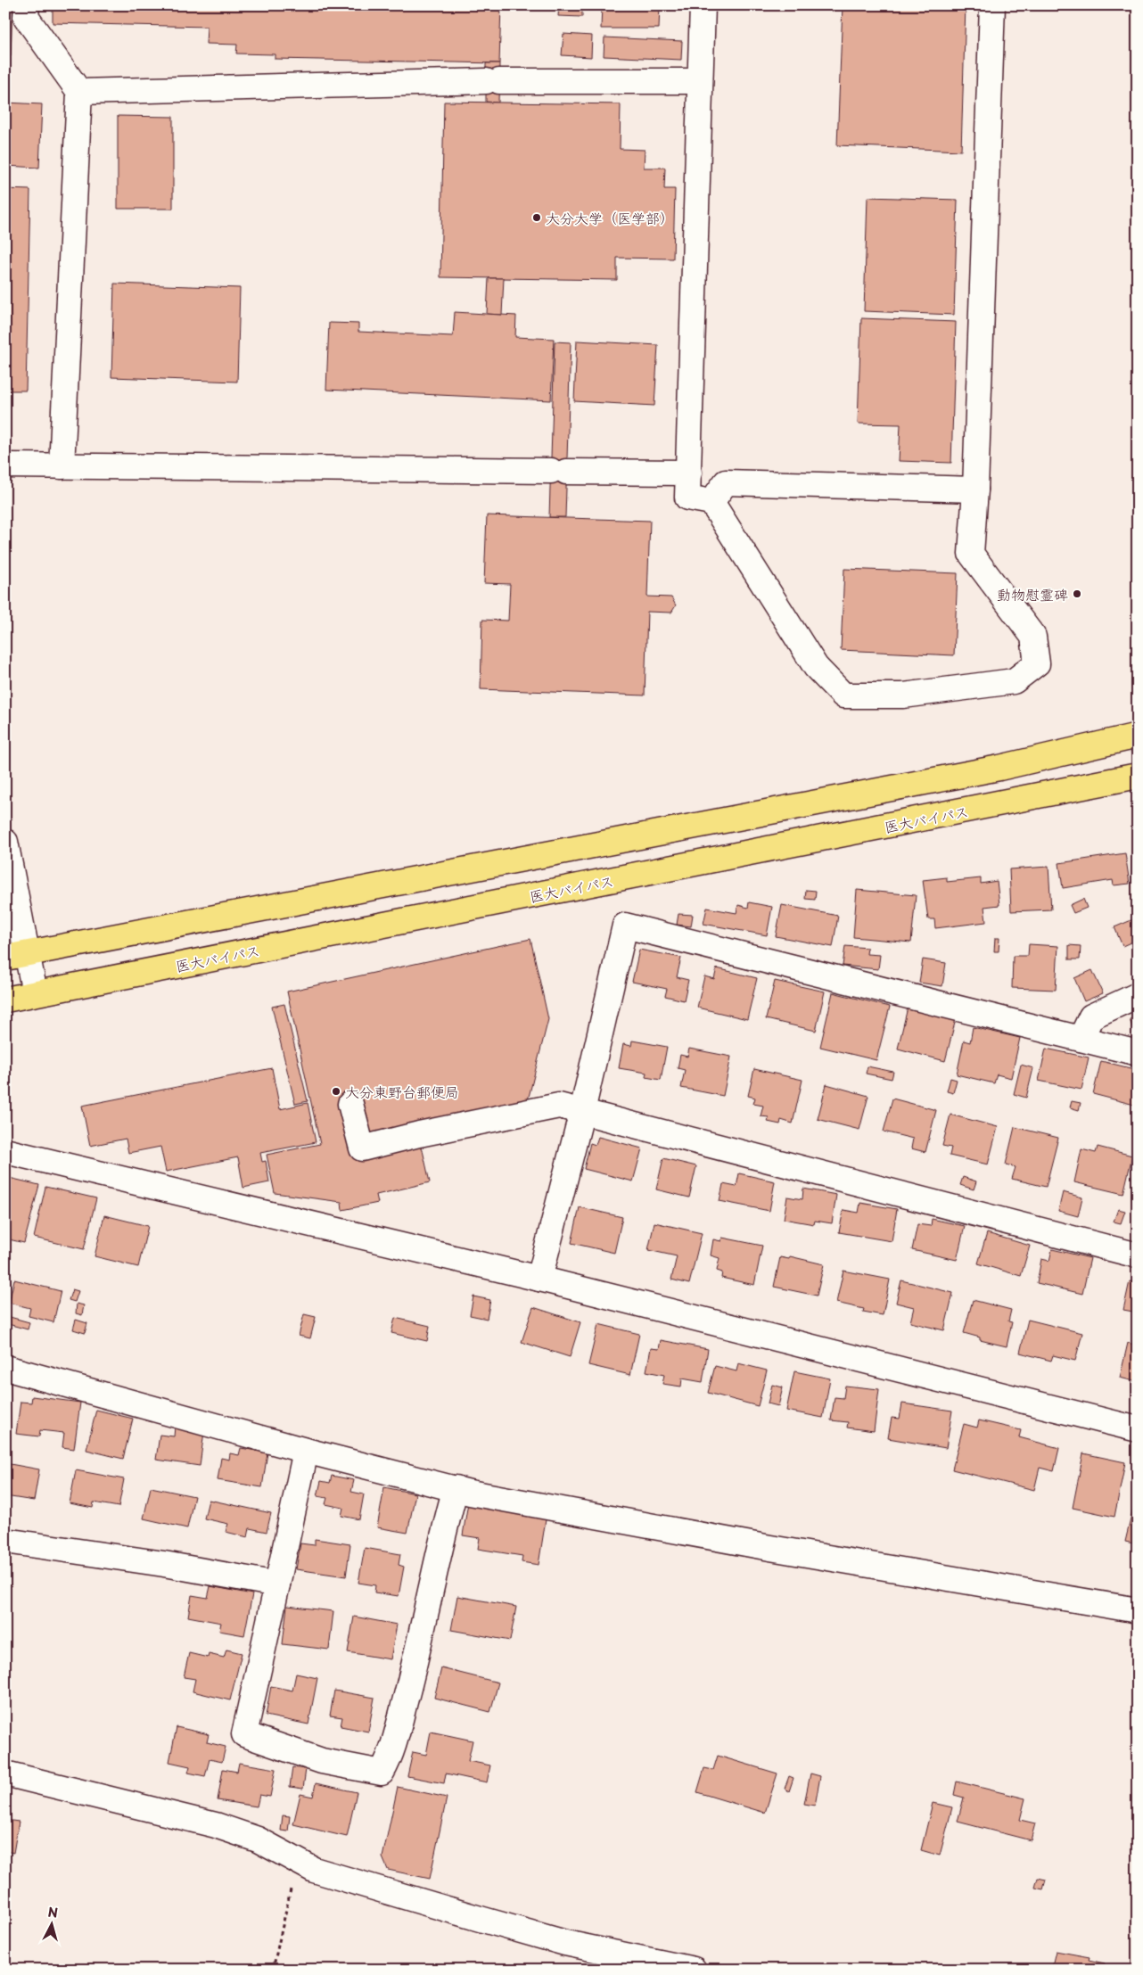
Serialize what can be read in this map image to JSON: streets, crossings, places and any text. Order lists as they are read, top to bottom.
{
  "streets": {
    "main road": ["医大バイパス"]
  },
  "places": ["大分大学（医学部）", "動物慰霊碑", "大分東野台郵便局"],
  "north": "top"
}
